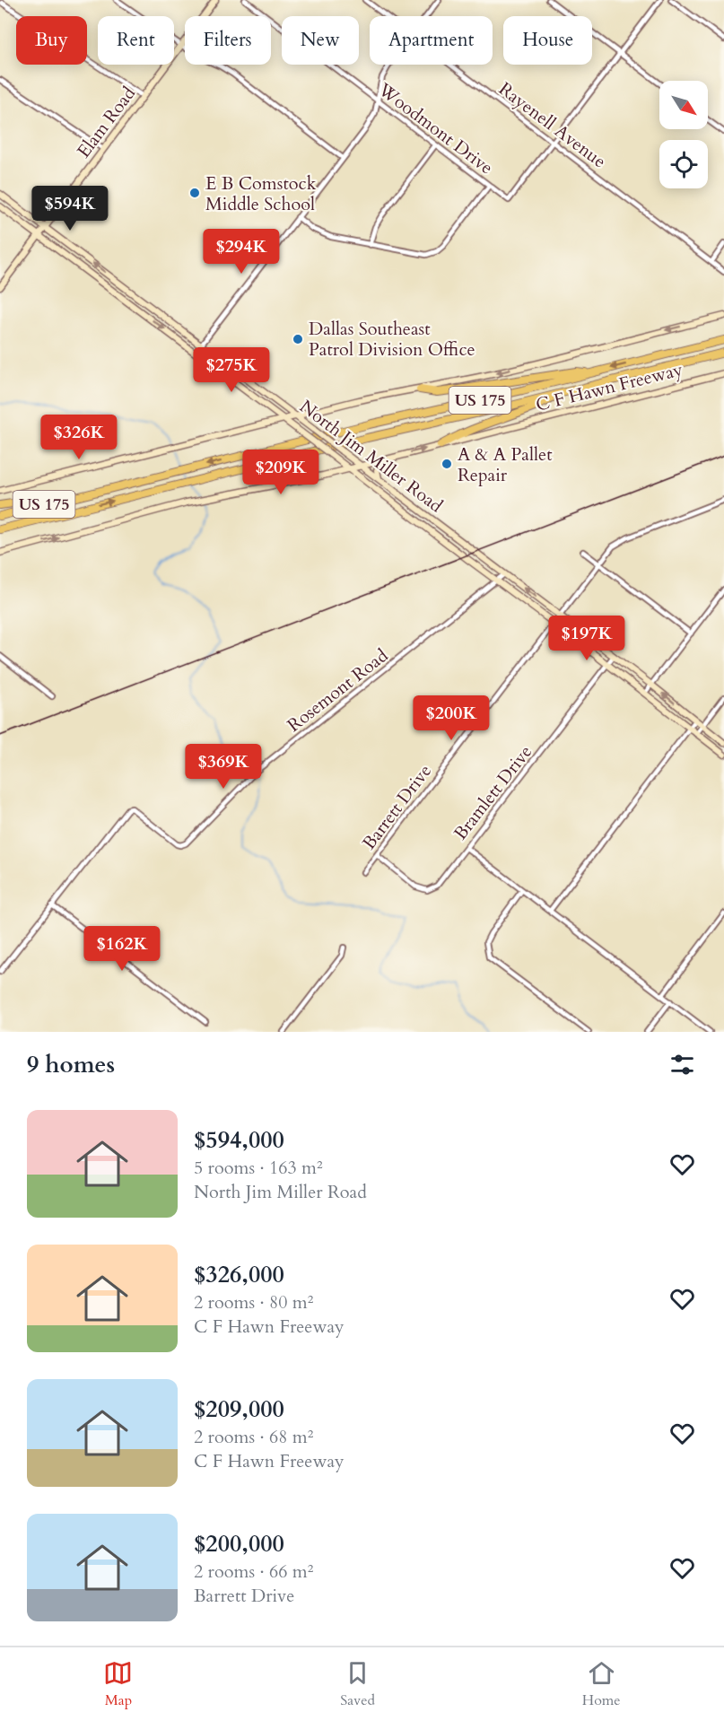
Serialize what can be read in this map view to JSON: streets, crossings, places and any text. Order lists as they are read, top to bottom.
{
  "streets": {
    "highway": ["C F Hawn Freeway", "US 175"],
    "main road": ["Elam Road", "North Jim Miller Road"],
    "street": [
      "Rayenell Avenue",
      "Woodmont Drive",
      "Rosemont Road",
      "Bramlett Drive",
      "Barrett Drive"
    ]
  },
  "crossings": [
    ["Elam Road", "North Jim Miller Road"],
    ["Rayenell Avenue", "Woodmont Drive"],
    ["C F Hawn Freeway", "North Jim Miller Road"],
    ["North Jim Miller Road", "Rosemont Road"],
    ["North Jim Miller Road", "Bramlett Drive"],
    ["North Jim Miller Road", "Barrett Drive"],
    ["Bramlett Drive", "Barrett Drive"]
  ],
  "places": ["E B Comstock Middle School", "Dallas Southeast Patrol Division Office", "A & A Pallet Repair"],
  "north": "bottom right",
  "page": {
    "chip": [
      "Buy",
      "Rent",
      "Filters",
      "New",
      "Apartment",
      "House"
    ],
    "price": [
      "$594K",
      "$294K",
      "$275K",
      "$326K",
      "$209K",
      "$197K",
      "$200K",
      "$369K",
      "$162K"
    ],
    "heading": "9 homes",
    "list": [
      {
        "name": "$594,000",
        "note": "5 rooms · 163 m² · North Jim Miller Road"
      },
      {
        "name": "$326,000",
        "note": "2 rooms · 80 m² · C F Hawn Freeway"
      },
      {
        "name": "$209,000",
        "note": "2 rooms · 68 m² · C F Hawn Freeway"
      },
      {
        "name": "$200,000",
        "note": "2 rooms · 66 m² · Barrett Drive"
      }
    ],
    "tabs": ["Map", "Saved", "Home"]
  }
}
